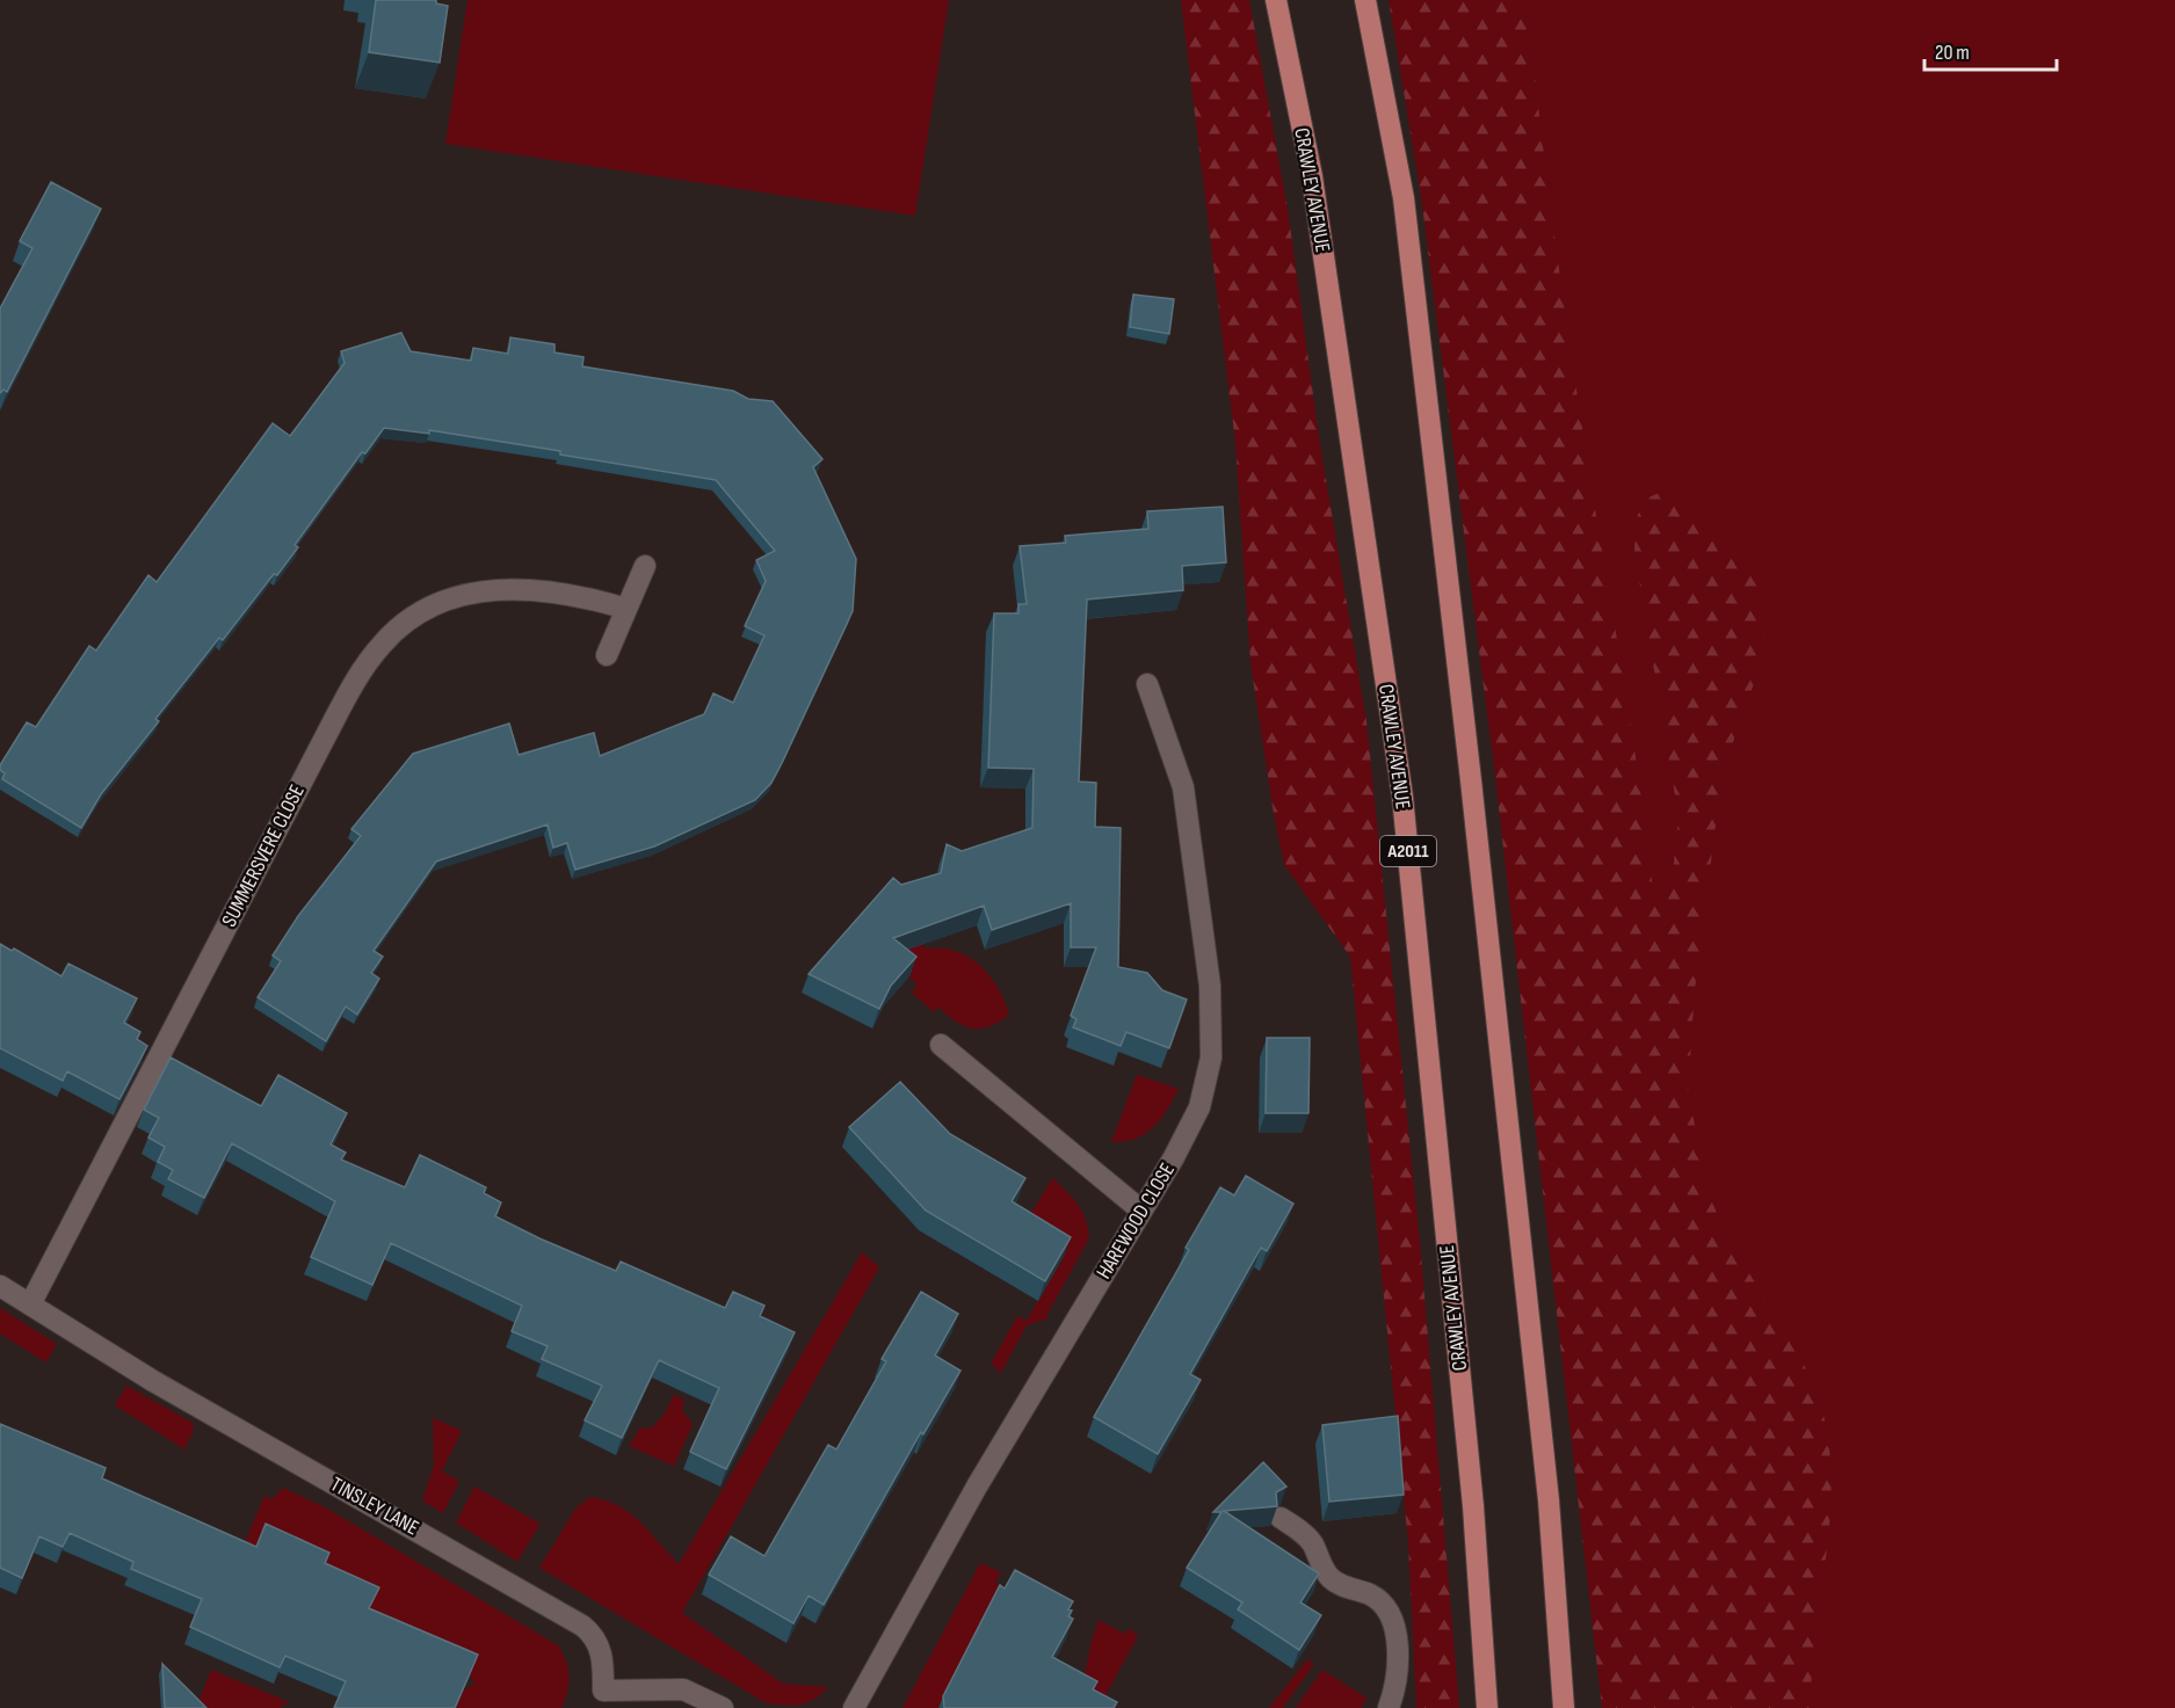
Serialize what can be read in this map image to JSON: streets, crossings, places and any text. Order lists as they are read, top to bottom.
{
  "streets": {
    "main road": ["CRAWLEY AVENUE", "A2011"],
    "street": ["SUMMERSVERE CLOSE", "HAREWOOD CLOSE", "TINSLEY LANE"]
  },
  "crossings": [
    ["SUMMERSVERE CLOSE", "TINSLEY LANE"]
  ],
  "scale_bar": "20 m"
}
